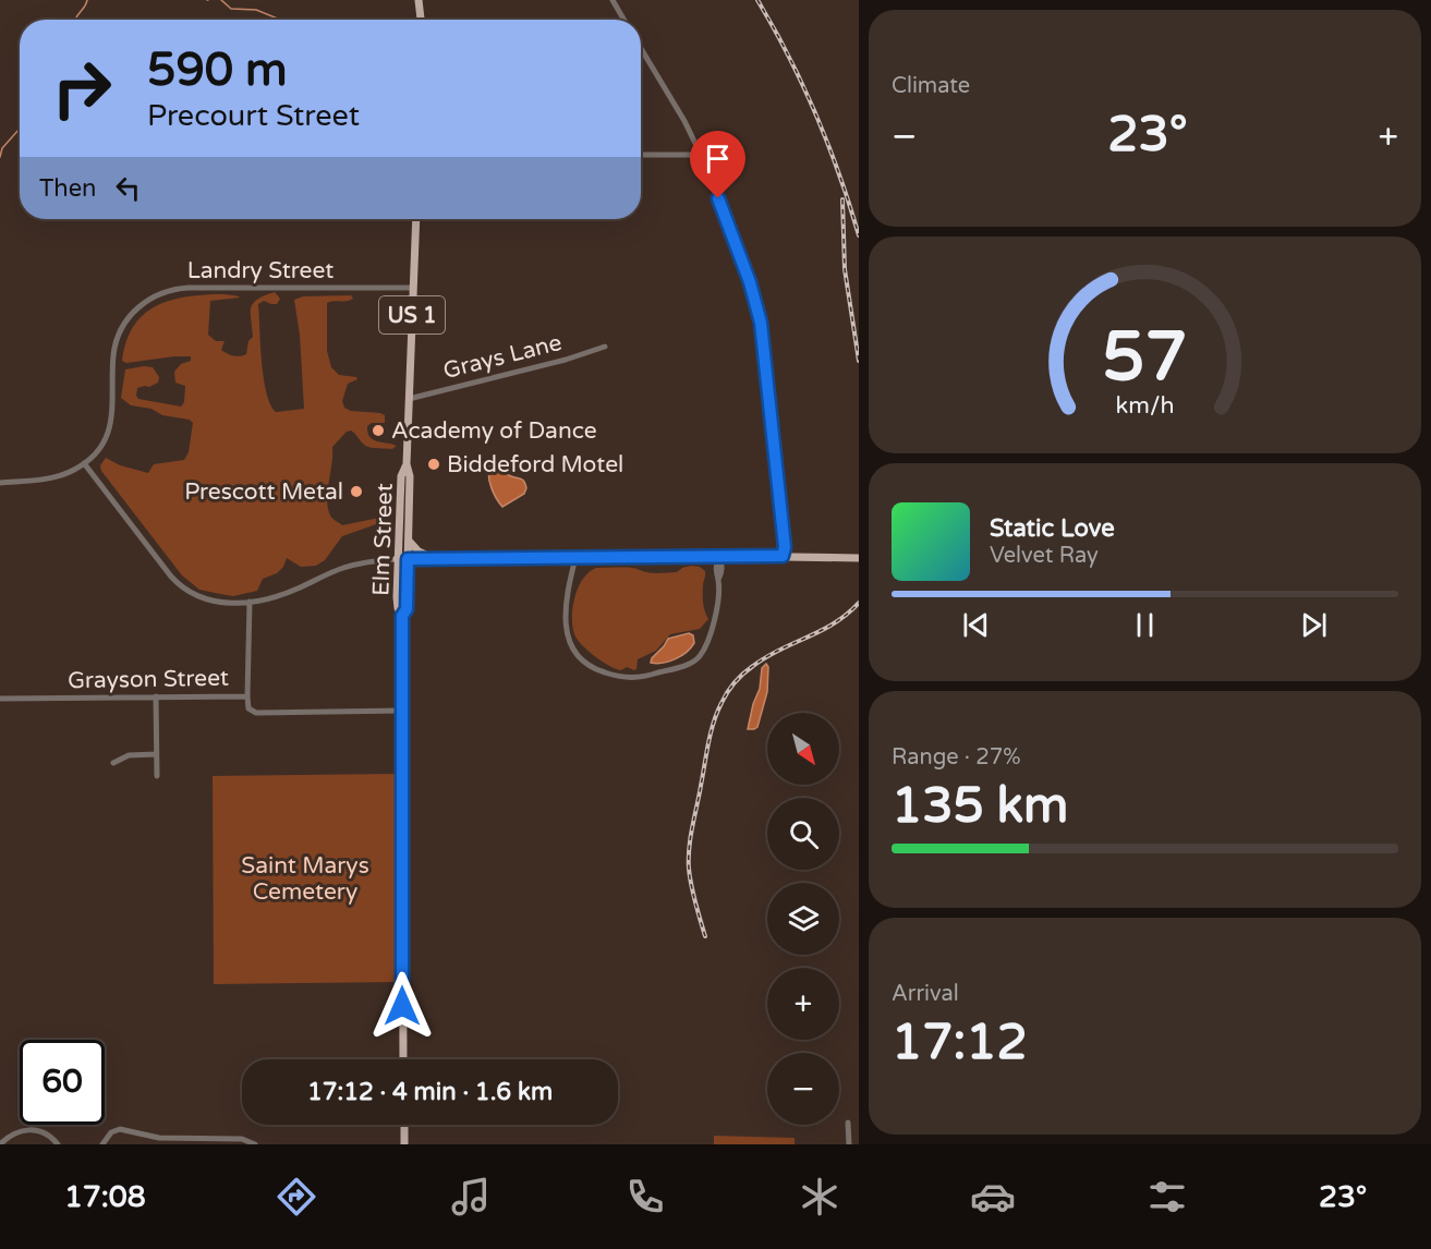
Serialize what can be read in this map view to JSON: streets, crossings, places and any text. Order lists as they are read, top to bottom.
{
  "streets": {
    "main road": ["US 1", "Elm Street"],
    "street": ["Landry Street", "Grays Lane", "Grayson Street"]
  },
  "crossings": [
    ["Landry Street", "Elm Street"],
    ["Grays Lane", "Elm Street"],
    ["Elm Street", "Grayson Street"]
  ],
  "parks": ["Saint Marys Cemetery"],
  "places": ["Academy of Dance", "Biddeford Motel", "Prescott Metal"],
  "north": "bottom right",
  "page": {
    "tile": [
      "Climate",
      ["Range · 27%", "135 km"],
      ["Arrival", "17:12"]
    ],
    "turn": ["590 m", "Precourt Street"],
    "heat": ["−", "23°", "+"],
    "then": "Then",
    "song": ["Static Love", "Velvet Ray"],
    "map_buttons": ["+", "−"],
    "limit": "60",
    "trip": "17:12 · 4 min · 1.6 km",
    "tabs": ["17:08", "23°"],
    "gauge": ["57", "km/h"]
  }
}
